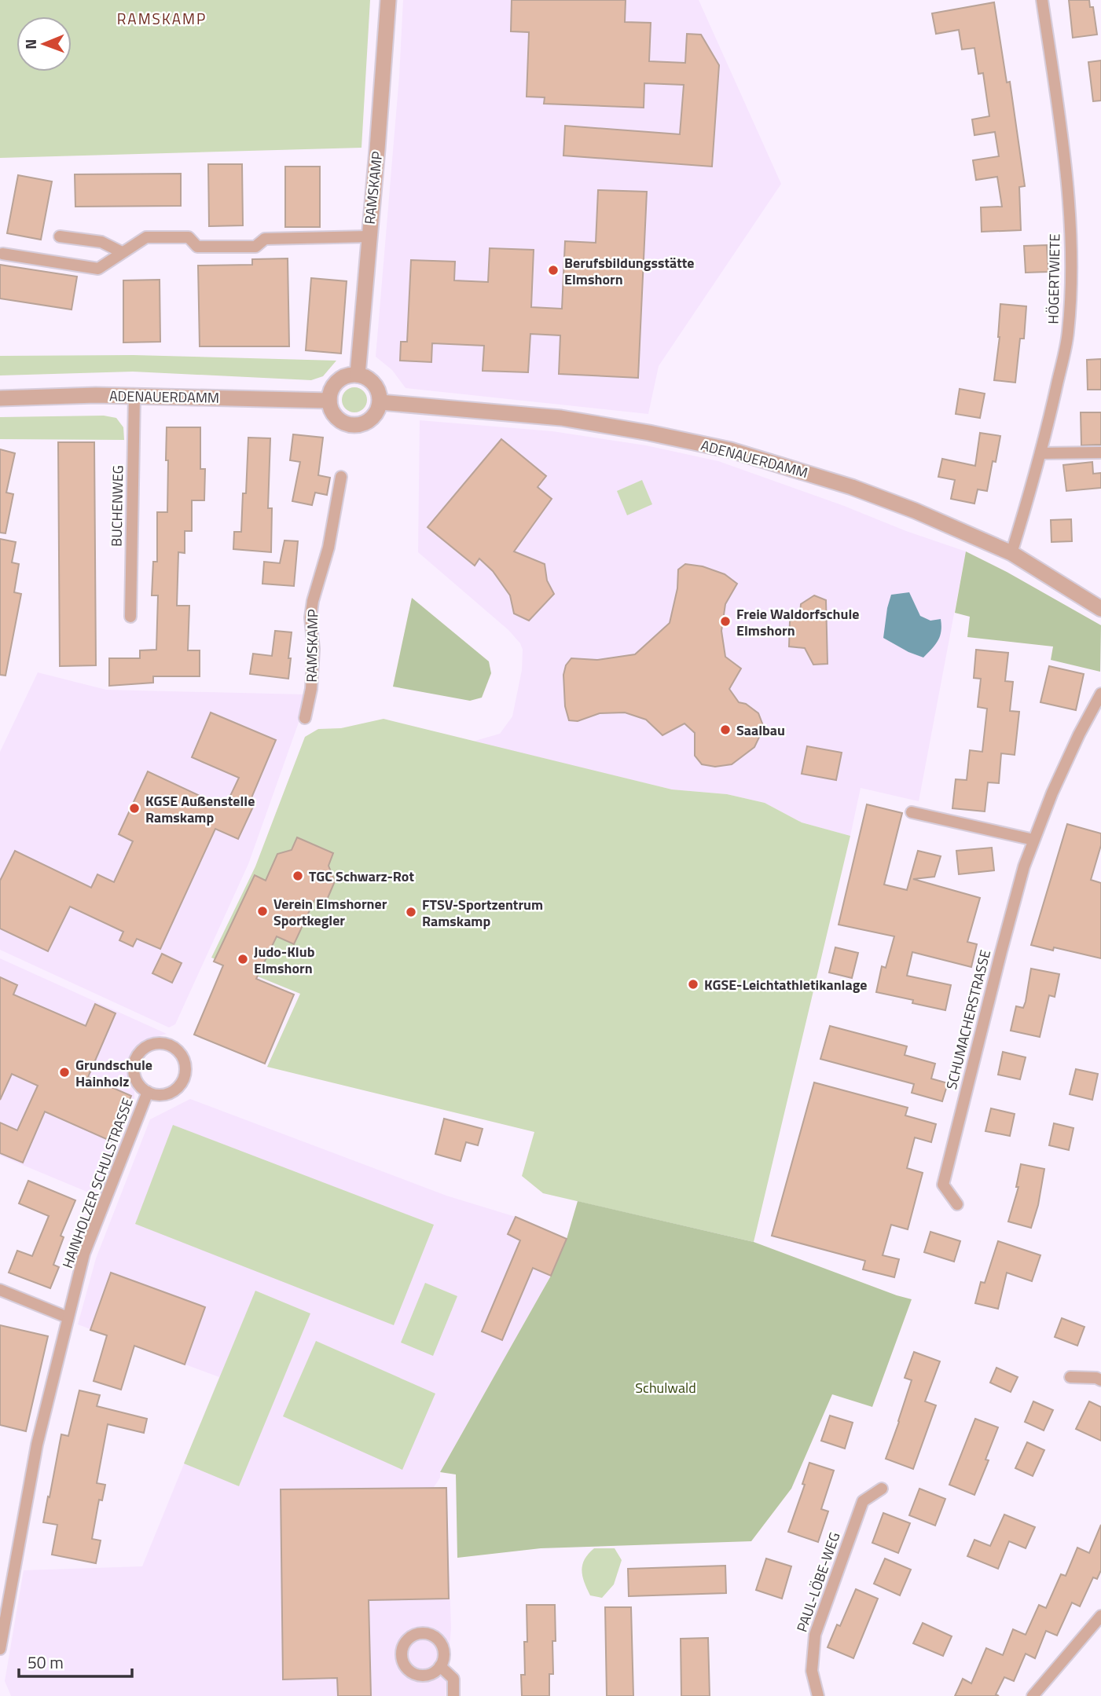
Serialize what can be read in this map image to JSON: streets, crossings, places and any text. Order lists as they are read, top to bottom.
{
  "streets": {
    "street": [
      "RAMSKAMP",
      "HÖGERTWIETE",
      "ADENAUERDAMM",
      "BUCHENWEG",
      "SCHUMACHERSTRASSE",
      "HAINHOLZER SCHULSTRASSE",
      "PAUL-LÖBE-WEG"
    ]
  },
  "crossings": [
    ["RAMSKAMP", "ADENAUERDAMM"],
    ["HÖGERTWIETE", "ADENAUERDAMM"],
    ["ADENAUERDAMM", "BUCHENWEG"]
  ],
  "districts": ["RAMSKAMP"],
  "parks": ["Schulwald"],
  "places": [
    "Berufsbildungsstätte Elmshorn",
    "Freie Waldorfschule Elmshorn",
    "Saalbau",
    "KGSE Außenstelle Ramskamp",
    "TGC Schwarz-Rot",
    "Verein Elmshorner Sportkegler",
    "FTSV-Sportzentrum Ramskamp",
    "Judo-Klub Elmshorn",
    "KGSE-Leichtathletikanlage",
    "Grundschule Hainholz"
  ],
  "scale_bar": "50 m",
  "north": "left"
}
